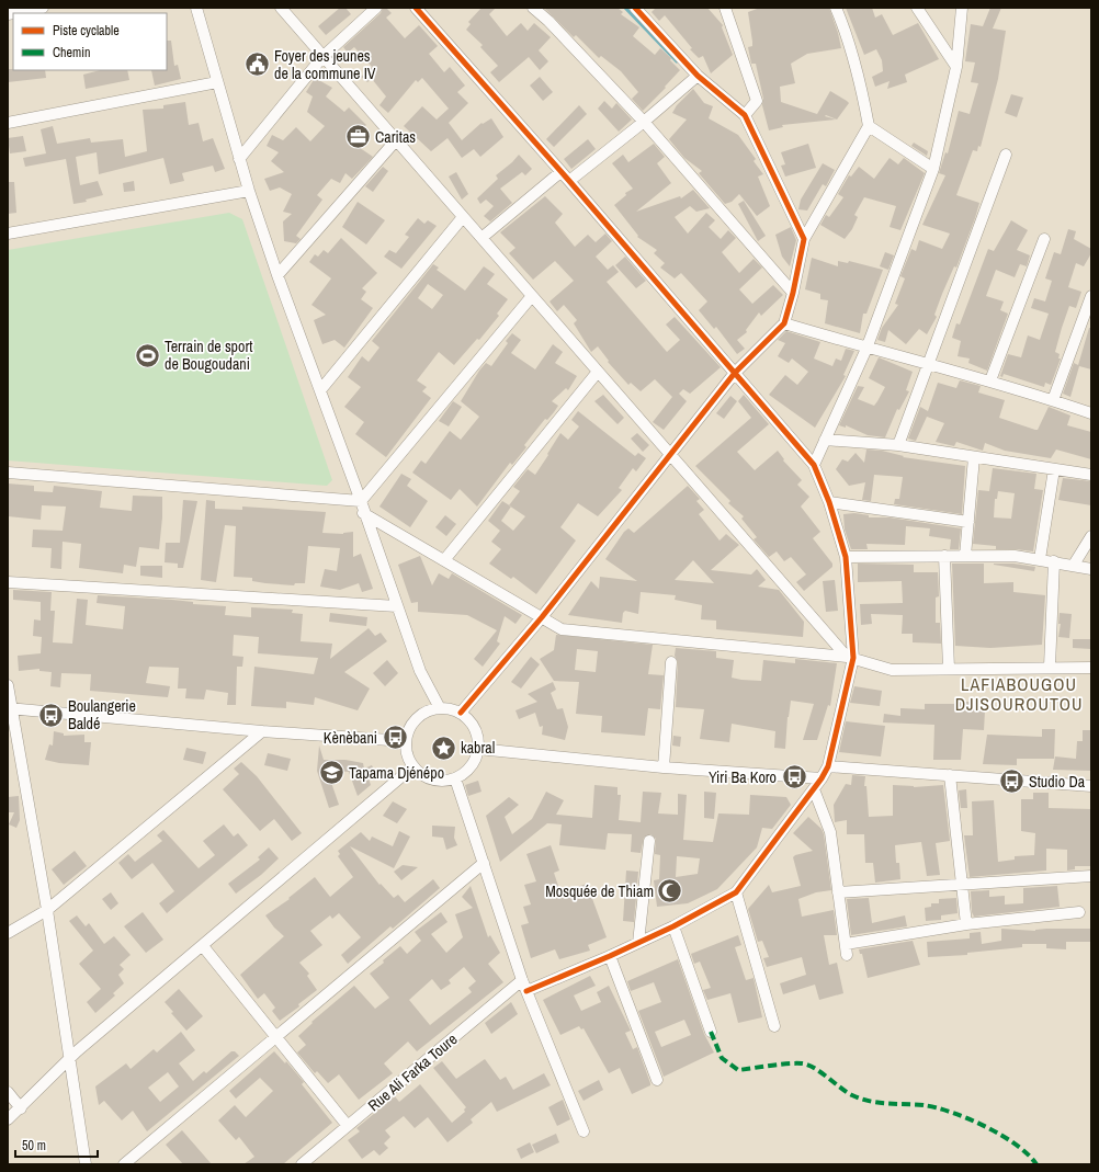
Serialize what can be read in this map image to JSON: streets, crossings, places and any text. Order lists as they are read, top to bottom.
{
  "streets": {
    "street": ["Rue Ali Farka Toure"]
  },
  "districts": ["LAFIABOUGOU DJISOUROUTOU"],
  "places": {
    "public building": ["Foyer des jeunes de la commune IV"],
    "office": ["Caritas"],
    "sports": ["Terrain de sport de Bougoudani"],
    "bus stop": [
      "Boulangerie Baldé",
      "Kènèbani",
      "Yiri Ba Koro",
      "Studio Da"
    ],
    "place": ["kabral"],
    "school or university": ["Tapama Djénépo"],
    "mosque": ["Mosquée de Thiam"]
  },
  "legend": ["Piste cyclable", "Chemin"],
  "scale_bar": "50 m"
}
